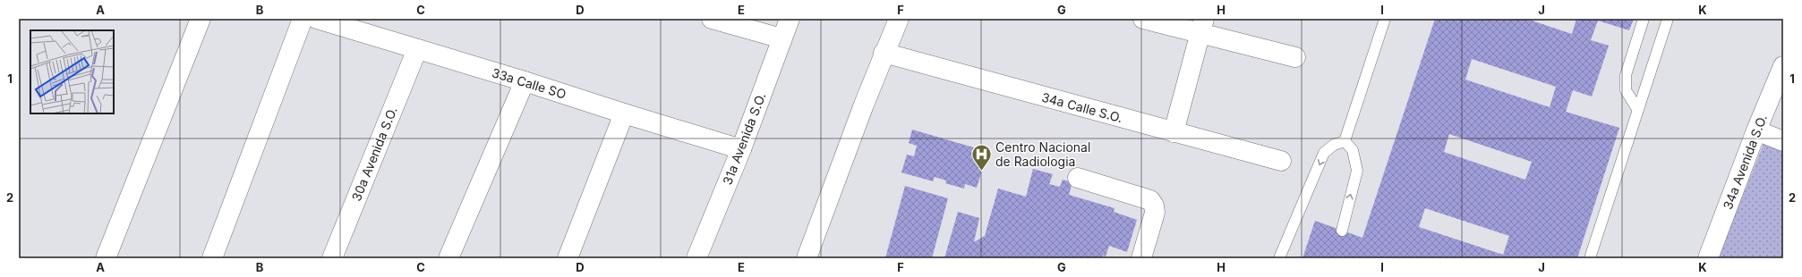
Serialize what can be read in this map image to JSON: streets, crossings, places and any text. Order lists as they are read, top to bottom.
{
  "streets": {
    "street": [
      "33a Calle SO",
      "34a Calle S.O.",
      "31a Avenida S.O.",
      "30a Avenida S.O.",
      "34a Avenida S.O."
    ]
  },
  "crossings": [
    ["33a Calle SO", "31a Avenida S.O."],
    ["33a Calle SO", "30a Avenida S.O."]
  ],
  "places": {
    "hospital": ["Centro Nacional de Radiologia"]
  },
  "grid": {
    "columns": [
      "A",
      "B",
      "C",
      "D",
      "E",
      "F",
      "G",
      "H",
      "I",
      "J",
      "K"
    ],
    "rows": ["1", "2"]
  }
}
